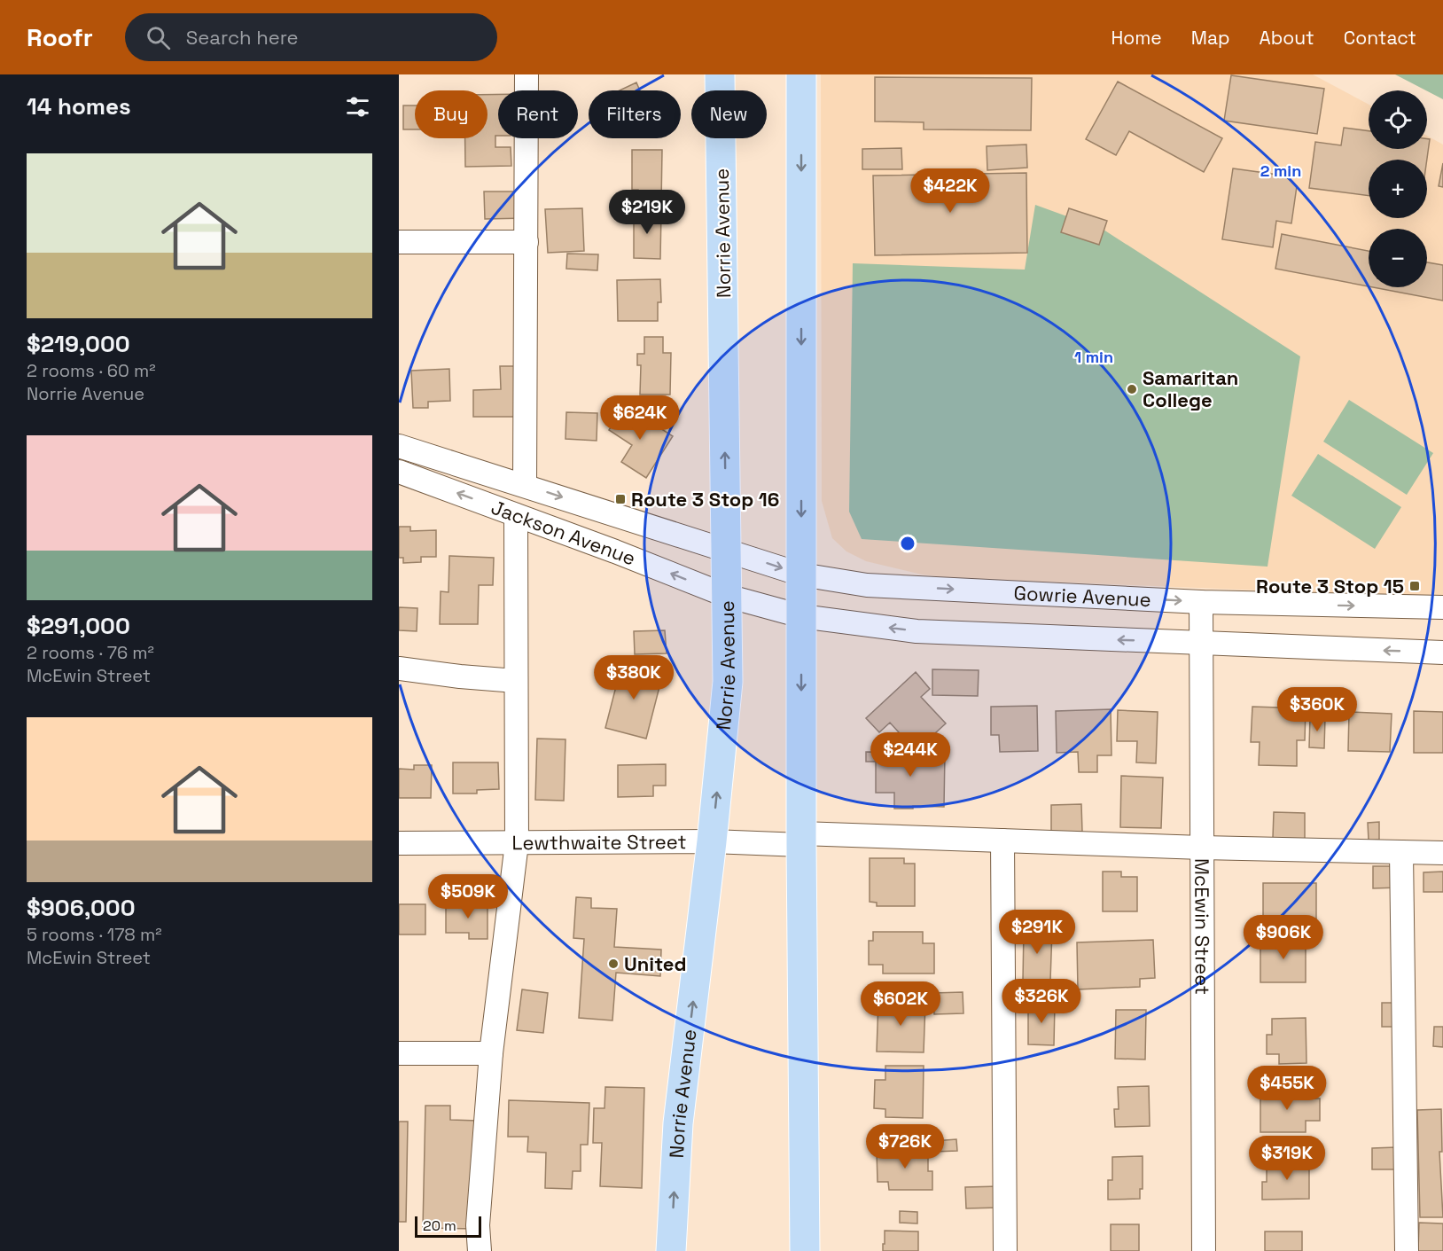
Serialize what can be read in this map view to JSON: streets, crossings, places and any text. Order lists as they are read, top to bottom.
{
  "streets": {
    "main road": ["Norrie Avenue"],
    "street": [
      "Jackson Avenue",
      "Gowrie Avenue",
      "Lewthwaite Street",
      "McEwin Street"
    ]
  },
  "crossings": [
    ["Norrie Avenue", "Jackson Avenue"],
    ["Norrie Avenue", "Gowrie Avenue"],
    ["Norrie Avenue", "Lewthwaite Street"],
    ["Jackson Avenue", "Gowrie Avenue"],
    ["Gowrie Avenue", "McEwin Street"],
    ["Lewthwaite Street", "McEwin Street"]
  ],
  "places": {
    "other": ["Samaritan College", "United"],
    "transit": ["Route 3 Stop 16", "Route 3 Stop 15"]
  },
  "scale_bar": "20 m",
  "page": {
    "header": "Roofr",
    "search": "Search here",
    "nav": [
      "Home",
      "Map",
      "About",
      "Contact"
    ],
    "heading": "14 homes",
    "map_buttons": ["+", "−"],
    "chip": [
      "Buy",
      "Rent",
      "Filters",
      "New"
    ],
    "list": [
      {
        "name": "$219,000",
        "note": "2 rooms · 60 m² · Norrie Avenue"
      },
      {
        "name": "$291,000",
        "note": "2 rooms · 76 m² · McEwin Street"
      },
      {
        "name": "$906,000",
        "note": "5 rooms · 178 m² · McEwin Street"
      }
    ],
    "price": [
      "$422K",
      "$219K",
      "$624K",
      "$380K",
      "$360K",
      "$244K",
      "$509K",
      "$291K",
      "$906K",
      "$326K",
      "$602K",
      "$455K",
      "$726K",
      "$319K"
    ],
    "scale": "20 m"
  },
  "rings": ["2 min", "1 min"]
}
